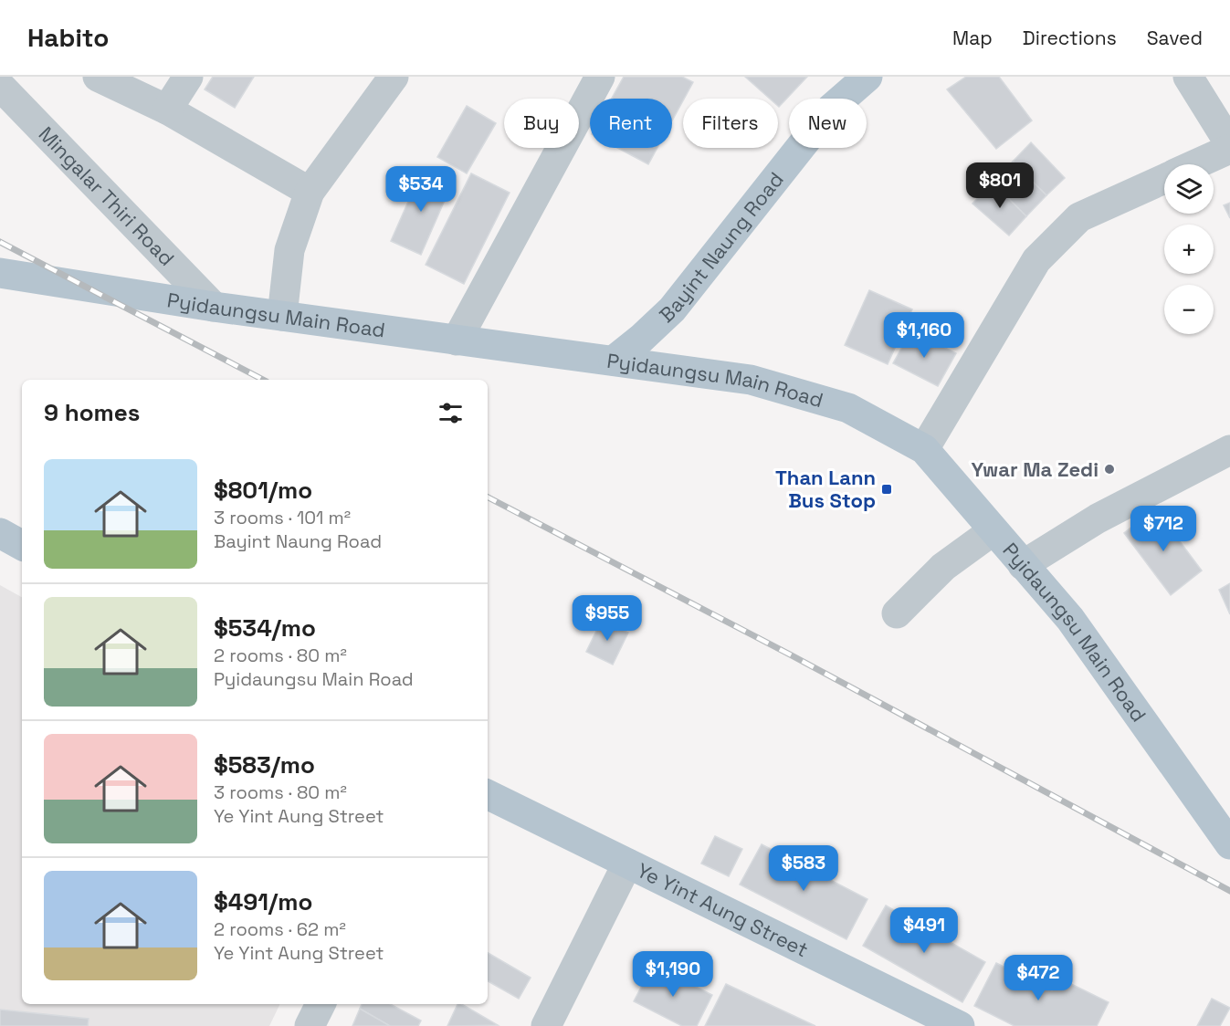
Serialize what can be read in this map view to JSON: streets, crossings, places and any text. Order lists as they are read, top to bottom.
{
  "streets": {
    "main road": ["Bayint Naung Road", "Pyidaungsu Main Road", "Ye Yint Aung Street"],
    "street": ["Mingalar Thiri Road"]
  },
  "crossings": [
    ["Mingalar Thiri Road", "Pyidaungsu Main Road"],
    ["Bayint Naung Road", "Pyidaungsu Main Road"]
  ],
  "places": {
    "other": ["Ywar Ma Zedi"],
    "transit": ["Than Lann Bus Stop"]
  },
  "page": {
    "header": "Habito",
    "nav": ["Map", "Directions", "Saved"],
    "chip": [
      "Buy",
      "Rent",
      "Filters",
      "New"
    ],
    "price": [
      "$801",
      "$534",
      "$1,160",
      "$712",
      "$955",
      "$583",
      "$491",
      "$1,190",
      "$472"
    ],
    "map_buttons": ["+", "−"],
    "heading": "9 homes",
    "list": [
      {
        "name": "$801/mo",
        "note": "3 rooms · 101 m² · Bayint Naung Road"
      },
      {
        "name": "$534/mo",
        "note": "2 rooms · 80 m² · Pyidaungsu Main Road"
      },
      {
        "name": "$583/mo",
        "note": "3 rooms · 80 m² · Ye Yint Aung Street"
      },
      {
        "name": "$491/mo",
        "note": "2 rooms · 62 m² · Ye Yint Aung Street"
      }
    ]
  }
}
